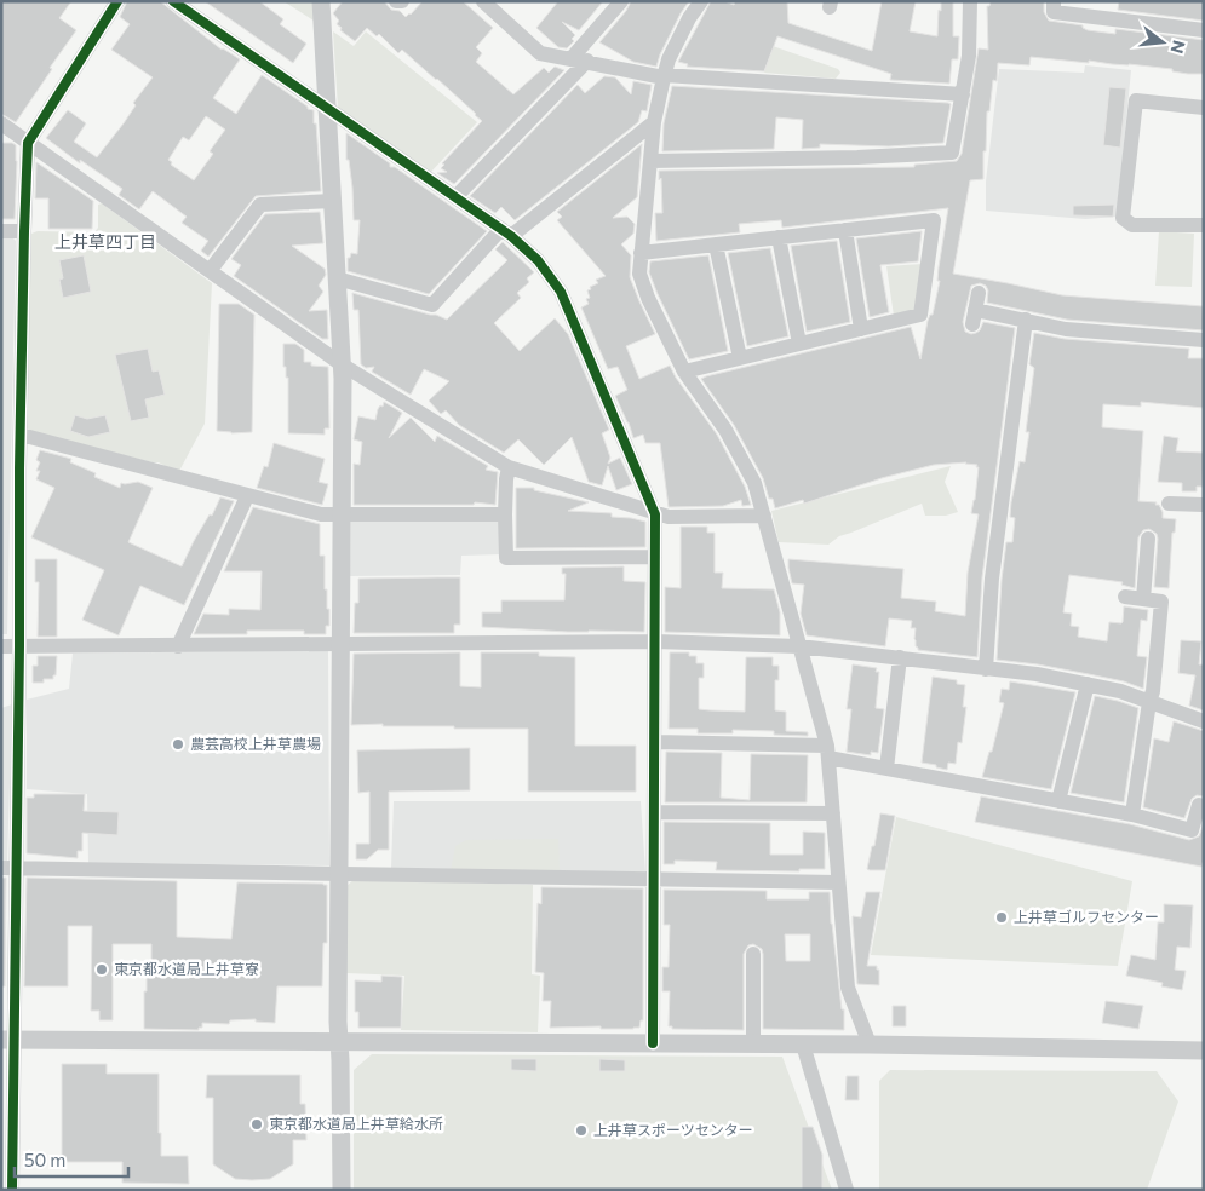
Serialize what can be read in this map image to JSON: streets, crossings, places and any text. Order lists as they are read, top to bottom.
{
  "districts": ["上井草四丁目"],
  "places": [
    "農芸高校上井草農場",
    "上井草ゴルフセンター",
    "東京都水道局上井草寮",
    "東京都水道局上井草給水所",
    "上井草スポーツセンター"
  ],
  "scale_bar": "50 m",
  "north": "right"
}
